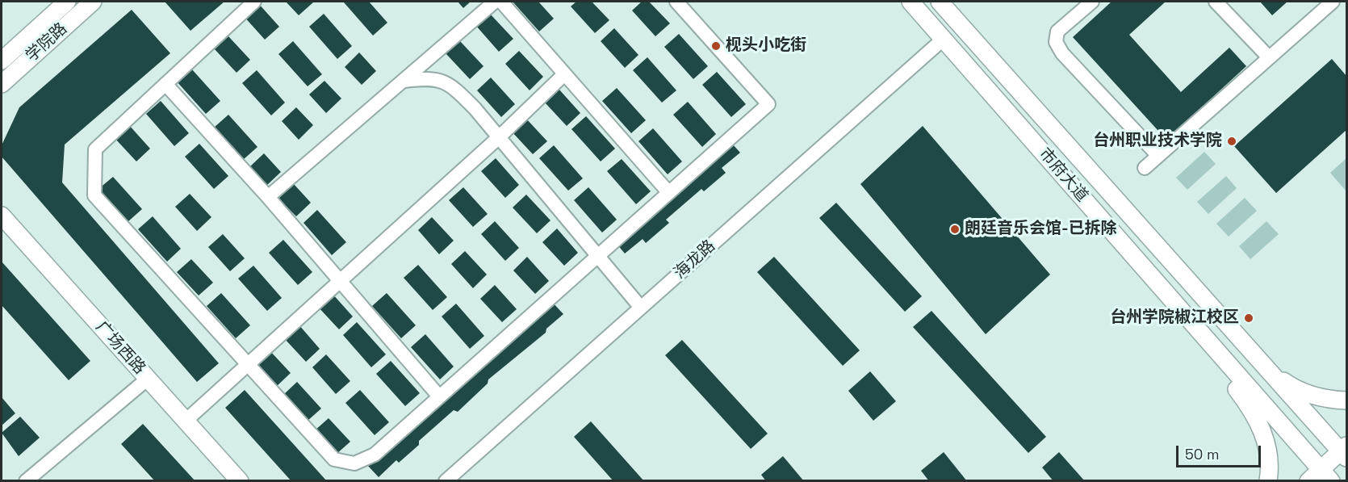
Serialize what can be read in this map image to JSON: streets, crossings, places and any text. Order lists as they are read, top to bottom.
{
  "streets": {
    "main road": ["学院路", "市府大道", "广场西路"],
    "street": ["海龙路"]
  },
  "crossings": [
    ["市府大道", "海龙路"]
  ],
  "places": [
    "枧头小吃街",
    "台州职业技术学院",
    "朗廷音乐会馆-已拆除",
    "台州学院椒江校区"
  ],
  "scale_bar": "50 m"
}
